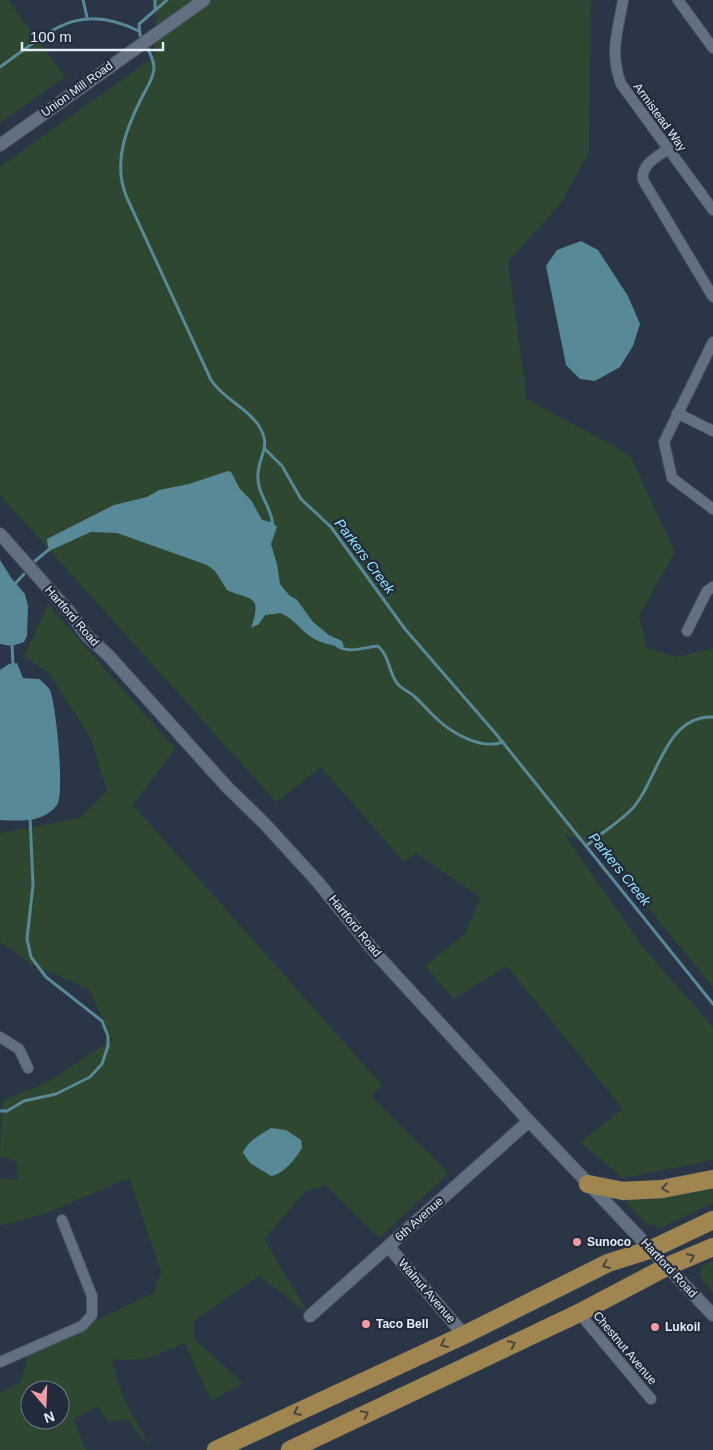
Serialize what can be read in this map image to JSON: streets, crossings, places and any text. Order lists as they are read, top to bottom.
{
  "streets": {
    "street": [
      "Union Mill Road",
      "Armistead Way",
      "Hartford Road",
      "6th Avenue",
      "Walnut Avenue",
      "Chestnut Avenue"
    ]
  },
  "crossings": [
    ["Hartford Road", "6th Avenue"],
    ["6th Avenue", "Walnut Avenue"]
  ],
  "water": ["Parkers Creek"],
  "places": ["Sunoco", "Taco Bell", "Lukoil"],
  "scale_bar": "100 m",
  "north": "bottom"
}
